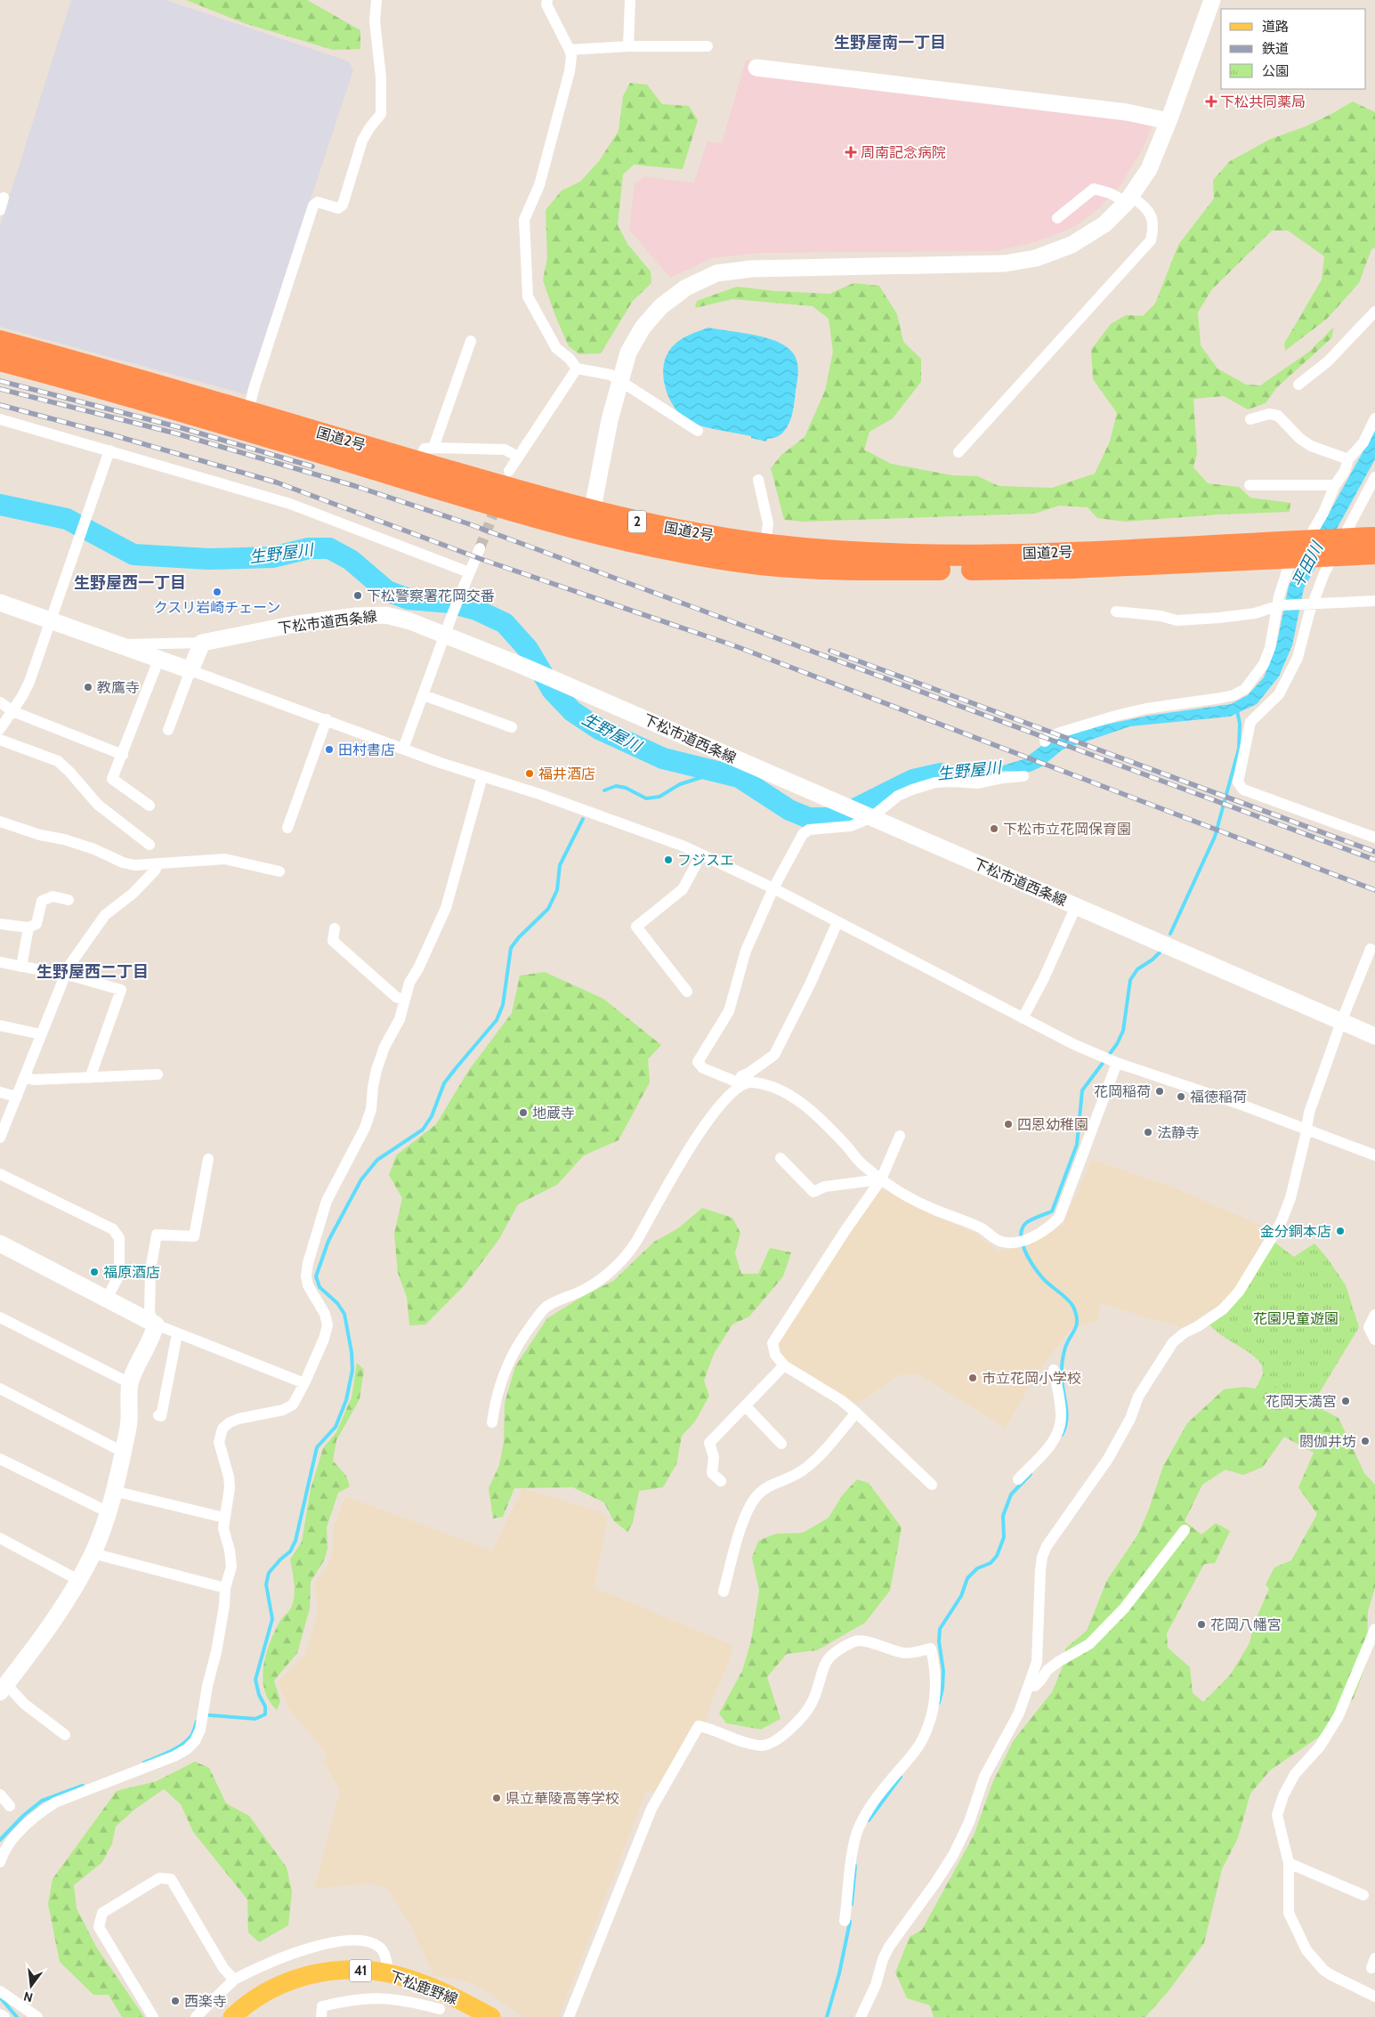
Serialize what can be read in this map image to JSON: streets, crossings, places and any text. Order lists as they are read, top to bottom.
{
  "streets": {
    "highway": ["国道2号", "2"],
    "main road": ["41", "下松鹿野線"],
    "street": ["下松市道西条線"]
  },
  "districts": ["生野屋南一丁目", "生野屋西一丁目", "生野屋西二丁目"],
  "water": ["生野屋川", "平田川"],
  "parks": ["花園児童遊園"],
  "places": {
    "health": ["下松共同薬局", "周南記念病院"],
    "other": [
      "クスリ岩崎チェーン",
      "下松警察署花岡交番",
      "教鷹寺",
      "田村書店",
      "福井酒店",
      "下松市立花岡保育園",
      "フジスエ",
      "花岡稲荷",
      "福徳稲荷",
      "地蔵寺",
      "四恩幼稚園",
      "法静寺",
      "金分銅本店",
      "福原酒店",
      "市立花岡小学校",
      "花岡天満宮",
      "閼伽井坊",
      "花岡八幡宮",
      "県立華陵高等学校",
      "西楽寺"
    ]
  },
  "legend": ["道路", "鉄道", "公園"],
  "north": "bottom"
}
